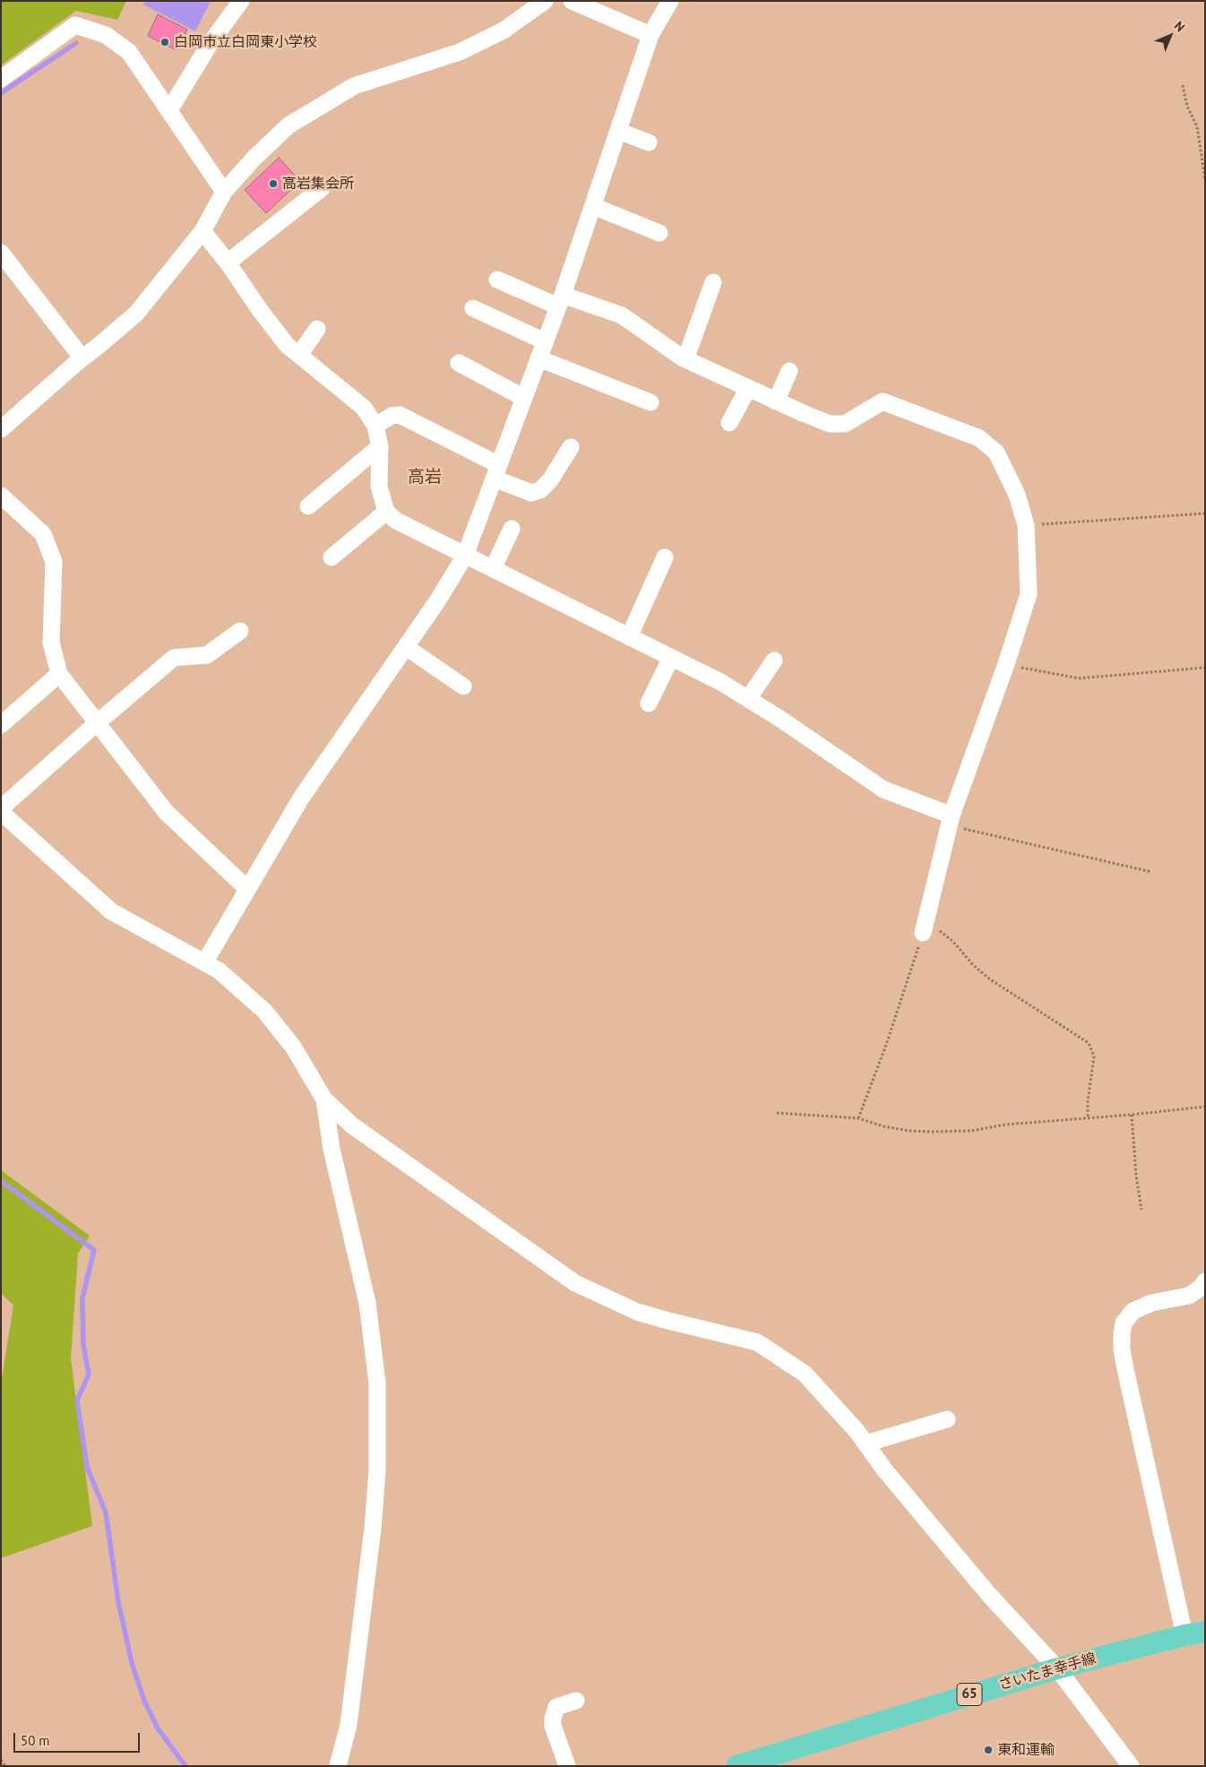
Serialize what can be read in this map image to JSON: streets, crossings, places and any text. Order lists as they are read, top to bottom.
{
  "streets": {
    "main road": ["さいたま幸手線", "65"]
  },
  "districts": ["高岩"],
  "places": ["白岡市立白岡東小学校", "高岩集会所", "東和運輸"],
  "scale_bar": "50 m",
  "north": "top right"
}
